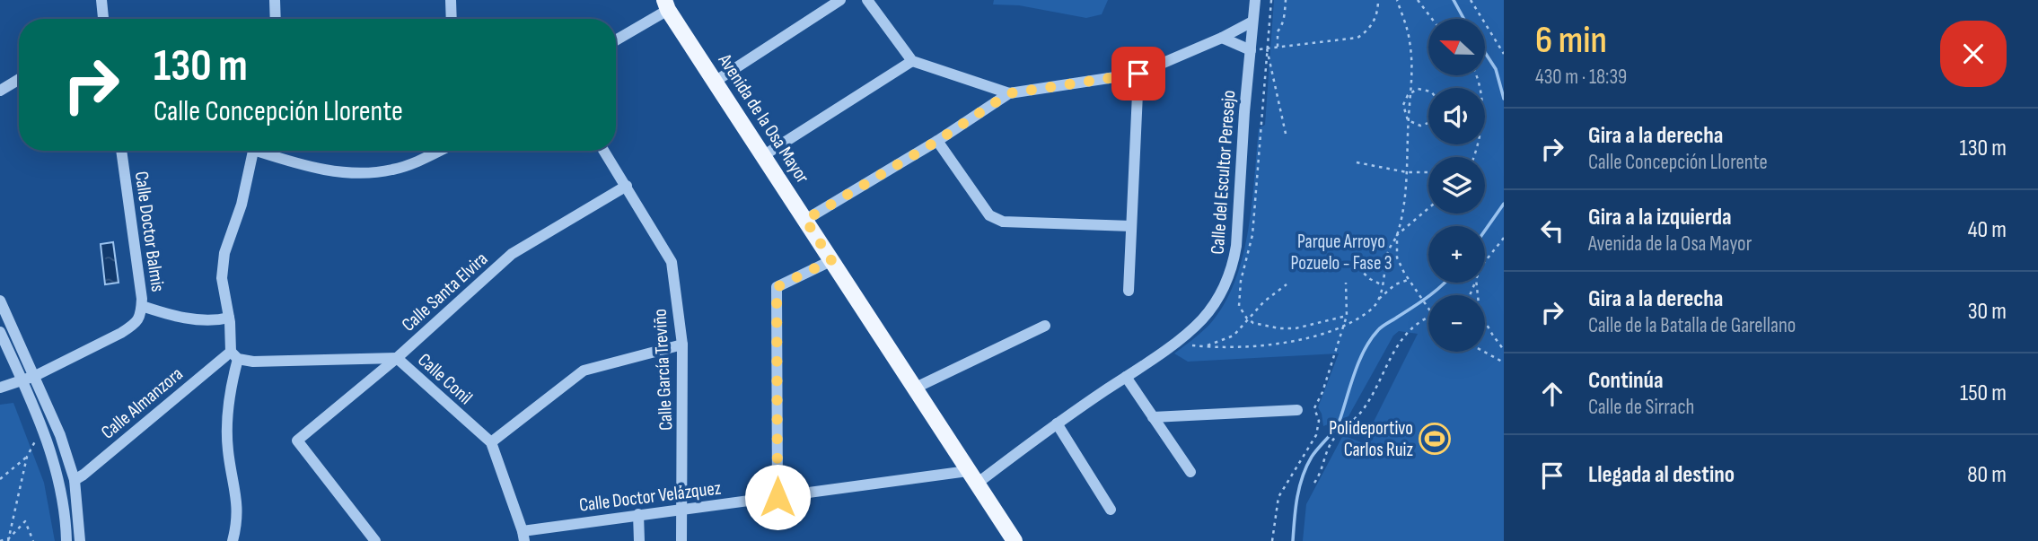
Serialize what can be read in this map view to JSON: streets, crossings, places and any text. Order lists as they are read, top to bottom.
{
  "streets": {
    "main road": ["Avenida de la Osa Mayor"],
    "street": [
      "Calle del Escultor Peresejo",
      "Calle Doctor Balmis",
      "Calle Santa Elvira",
      "Calle García Treviño",
      "Calle Conil",
      "Calle Almanzora",
      "Calle Doctor Velázquez"
    ]
  },
  "crossings": [
    ["Avenida de la Osa Mayor", "Calle del Escultor Peresejo"],
    ["Avenida de la Osa Mayor", "Calle Doctor Velázquez"],
    ["Calle del Escultor Peresejo", "Calle Doctor Velázquez"],
    ["Calle Santa Elvira", "Calle García Treviño"],
    ["Calle Santa Elvira", "Calle Conil"],
    ["Calle García Treviño", "Calle Doctor Velázquez"],
    ["Calle Conil", "Calle Almanzora"],
    ["Calle Conil", "Calle Doctor Velázquez"]
  ],
  "parks": ["Parque Arroyo Pozuelo - Fase 3"],
  "places": {
    "sports": ["Polideportivo Carlos Ruiz"]
  },
  "north": "left",
  "page": {
    "heading": ["6 min", "430 m · 18:39"],
    "map_buttons": ["+", "−"],
    "turn": ["130 m", "Calle Concepción Llorente"],
    "list": [
      {
        "name": "Gira a la derecha",
        "note": "Calle Concepción Llorente",
        "value": "130 m"
      },
      {
        "name": "Gira a la izquierda",
        "note": "Avenida de la Osa Mayor",
        "value": "40 m"
      },
      {
        "name": "Gira a la derecha",
        "note": "Calle de la Batalla de Garellano",
        "value": "30 m"
      },
      {
        "name": "Continúa",
        "note": "Calle de Sirrach",
        "value": "150 m"
      },
      {
        "name": "Llegada al destino",
        "value": "80 m"
      }
    ]
  }
}
